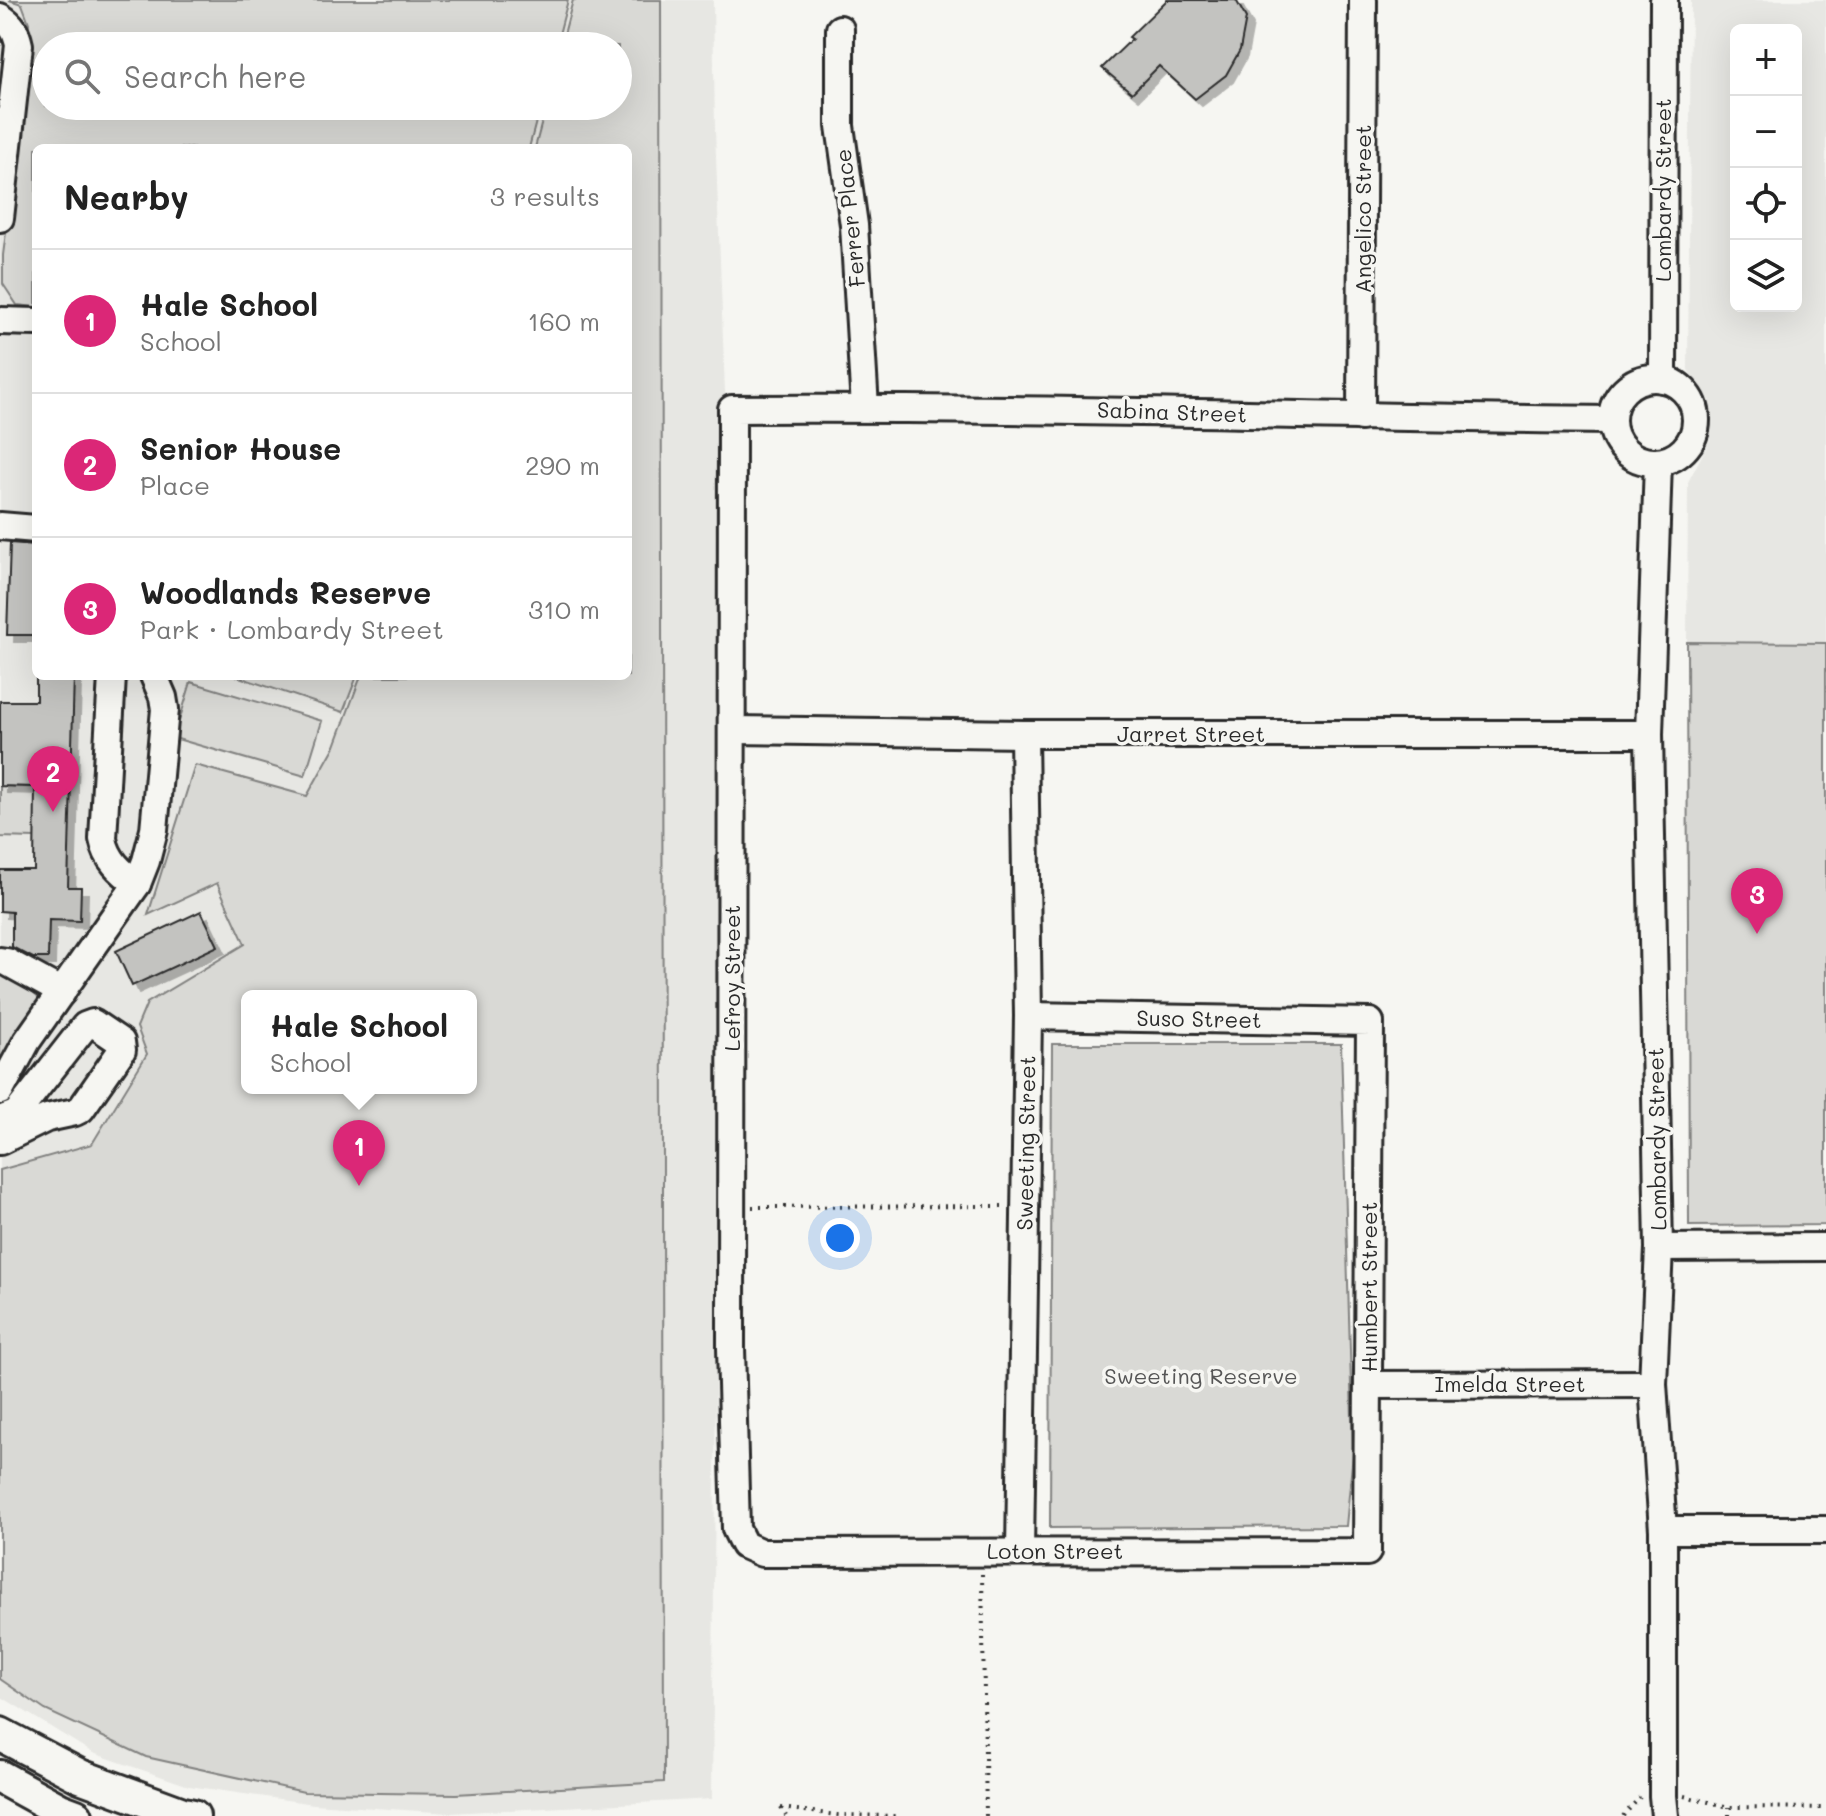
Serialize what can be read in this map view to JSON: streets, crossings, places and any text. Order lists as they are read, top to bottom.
{
  "streets": {
    "street": [
      "Lombardy Street",
      "Angelico Street",
      "Ferrer Place",
      "Sabina Street",
      "Jarret Street",
      "Lefroy Street",
      "Suso Street",
      "Sweeting Street",
      "Humbert Street",
      "Imelda Street",
      "Loton Street"
    ]
  },
  "crossings": [
    ["Lombardy Street", "Sabina Street"],
    ["Lombardy Street", "Jarret Street"],
    ["Lombardy Street", "Imelda Street"],
    ["Angelico Street", "Sabina Street"],
    ["Ferrer Place", "Sabina Street"],
    ["Sabina Street", "Lefroy Street"],
    ["Jarret Street", "Lefroy Street"],
    ["Jarret Street", "Sweeting Street"],
    ["Lefroy Street", "Loton Street"],
    ["Suso Street", "Sweeting Street"],
    ["Suso Street", "Humbert Street"],
    ["Sweeting Street", "Loton Street"],
    ["Humbert Street", "Imelda Street"],
    ["Humbert Street", "Loton Street"]
  ],
  "parks": ["Sweeting Reserve"],
  "page": {
    "map_buttons": ["+", "−"],
    "search": "Search here",
    "heading": ["Nearby", "3 results"],
    "list": [
      {
        "mark": "1",
        "name": "Hale School",
        "note": "School",
        "value": "160 m"
      },
      {
        "mark": "2",
        "name": "Senior House",
        "note": "Place",
        "value": "290 m"
      },
      {
        "mark": "3",
        "name": "Woodlands Reserve",
        "note": "Park · Lombardy Street",
        "value": "310 m"
      }
    ],
    "pins": ["2", "3", "1"],
    "popup": ["Hale School", "School"]
  }
}
